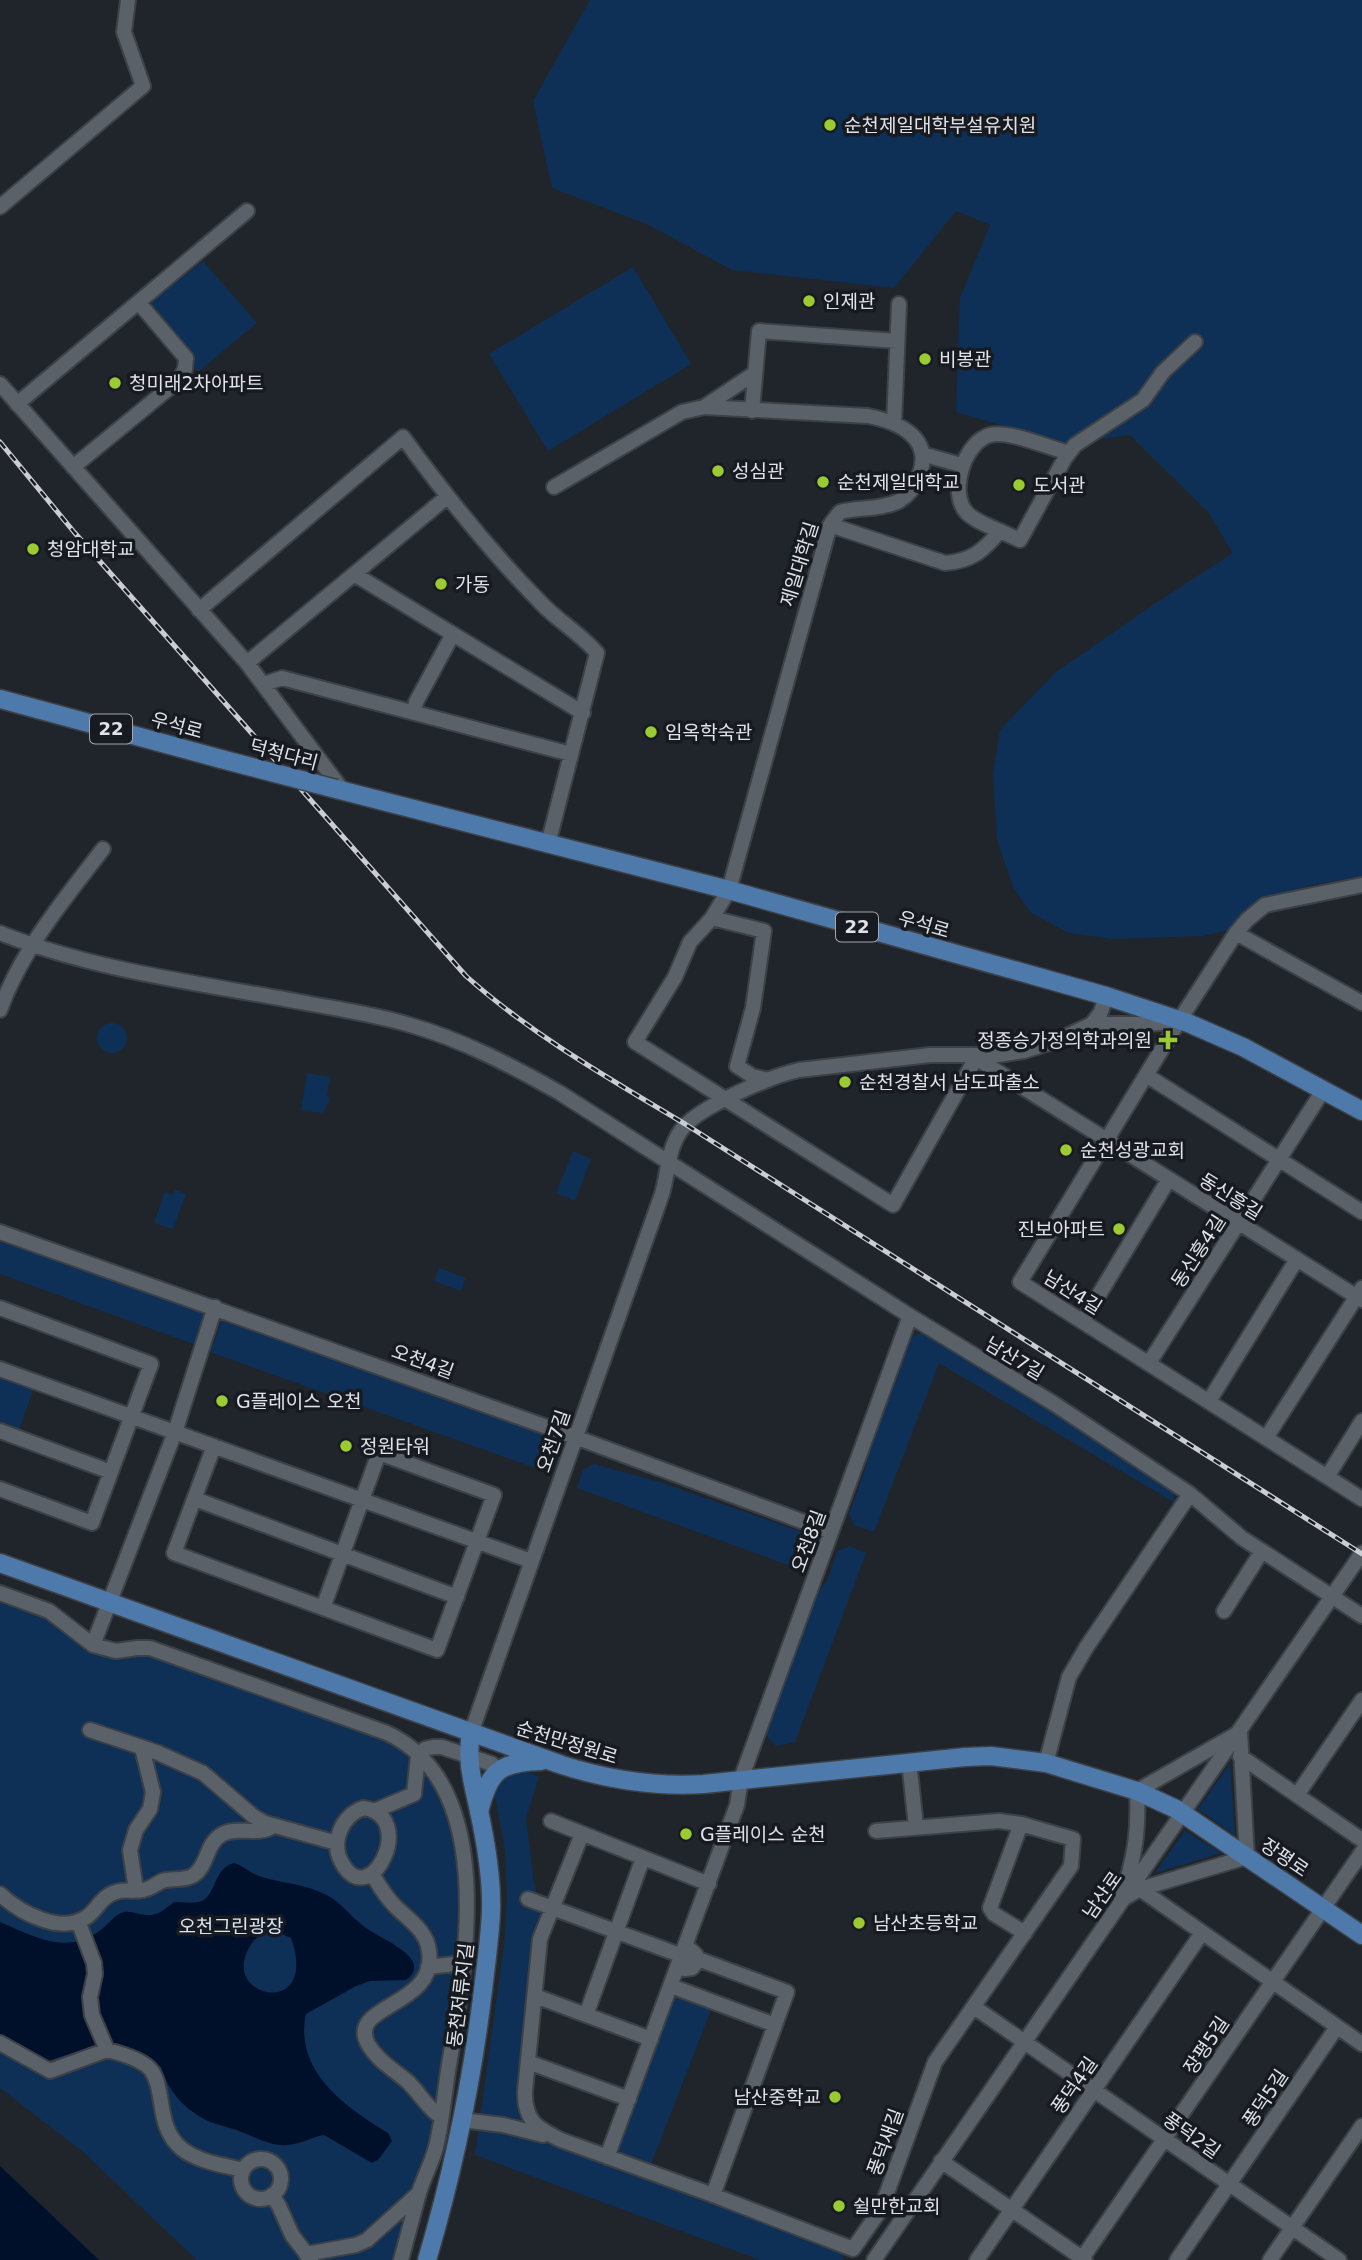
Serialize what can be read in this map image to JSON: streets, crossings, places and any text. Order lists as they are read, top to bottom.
{
  "streets": {
    "main road": [
      "우석로",
      "22",
      "덕척다리",
      "순천만정원로",
      "장평로",
      "동천저류지길"
    ],
    "street": [
      "제일대학길",
      "동신흥길",
      "동신흥4길",
      "남산4길",
      "남산7길",
      "오천4길",
      "오천7길",
      "오천8길",
      "남산로",
      "장평5길",
      "풍덕4길",
      "풍덕5길",
      "풍덕2길",
      "풍덕새길"
    ]
  },
  "crossings": [
    ["제일대학길", "우석로"],
    ["우석로", "덕척다리"],
    ["우석로", "동신흥4길"],
    ["우석로", "남산4길"],
    ["동신흥길", "동신흥4길"],
    ["동신흥길", "남산4길"],
    ["동신흥길", "오천7길"],
    ["동신흥4길", "남산4길"],
    ["남산7길", "오천7길"],
    ["남산7길", "오천8길"],
    ["남산7길", "남산로"],
    ["오천4길", "오천7길"],
    ["오천4길", "오천8길"],
    ["오천7길", "순천만정원로"],
    ["오천7길", "동천저류지길"],
    ["오천8길", "순천만정원로"],
    ["순천만정원로", "장평로"],
    ["순천만정원로", "남산로"],
    ["순천만정원로", "동천저류지길"],
    ["장평로", "남산로"],
    ["장평로", "장평5길"],
    ["남산로", "풍덕2길"],
    ["장평5길", "풍덕2길"],
    ["풍덕4길", "풍덕2길"],
    ["풍덕5길", "풍덕2길"],
    ["풍덕2길", "풍덕새길"]
  ],
  "parks": ["오천그린광장"],
  "places": {
    "other": [
      "순천제일대학부설유치원",
      "인제관",
      "비봉관",
      "청미래2차아파트",
      "성심관",
      "순천제일대학교",
      "도서관",
      "청암대학교",
      "가동",
      "임옥학숙관",
      "순천경찰서 남도파출소",
      "순천성광교회",
      "진보아파트",
      "G플레이스 오천",
      "정원타워",
      "G플레이스 순천",
      "남산초등학교",
      "남산중학교",
      "쉴만한교회"
    ],
    "health": ["정종승가정의학과의원"]
  }
}
